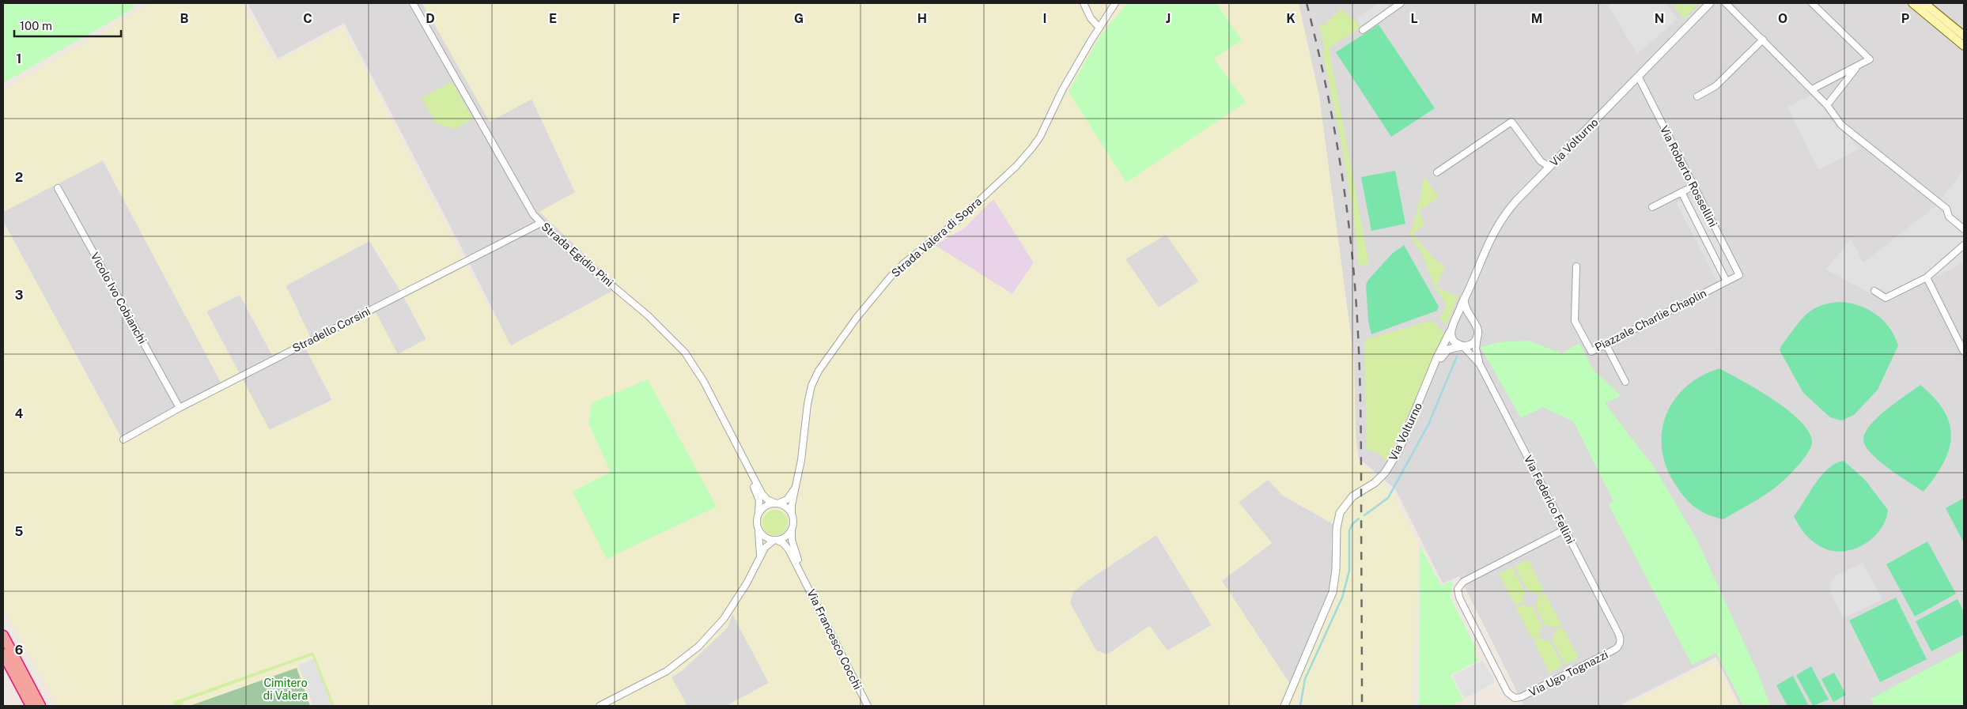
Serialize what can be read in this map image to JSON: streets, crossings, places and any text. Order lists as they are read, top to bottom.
{
  "streets": {
    "street": [
      "Via Volturno",
      "Via Roberto Rossellini",
      "Strada Valera di Sopra",
      "Strada Egidio Pini",
      "Vicolo Ivo Cobianchi",
      "Piazzale Charlie Chaplin",
      "Stradello Corsini",
      "Via Federico Fellini",
      "Via Francesco Cocchi",
      "Via Ugo Tognazzi"
    ]
  },
  "crossings": [
    ["Via Volturno", "Via Roberto Rossellini"],
    ["Via Volturno", "Via Federico Fellini"],
    ["Via Roberto Rossellini", "Piazzale Charlie Chaplin"],
    ["Strada Valera di Sopra", "Strada Egidio Pini"],
    ["Strada Valera di Sopra", "Via Francesco Cocchi"],
    ["Strada Egidio Pini", "Stradello Corsini"],
    ["Strada Egidio Pini", "Via Francesco Cocchi"],
    ["Vicolo Ivo Cobianchi", "Stradello Corsini"],
    ["Via Federico Fellini", "Via Ugo Tognazzi"]
  ],
  "parks": ["Cimitero di Valera"],
  "scale_bar": "100 m",
  "grid": {
    "columns": [
      "B",
      "C",
      "D",
      "E",
      "F",
      "G",
      "H",
      "I",
      "J",
      "K",
      "L",
      "M",
      "N",
      "O",
      "P"
    ],
    "rows": [
      "1",
      "2",
      "3",
      "4",
      "5",
      "6"
    ]
  }
}
